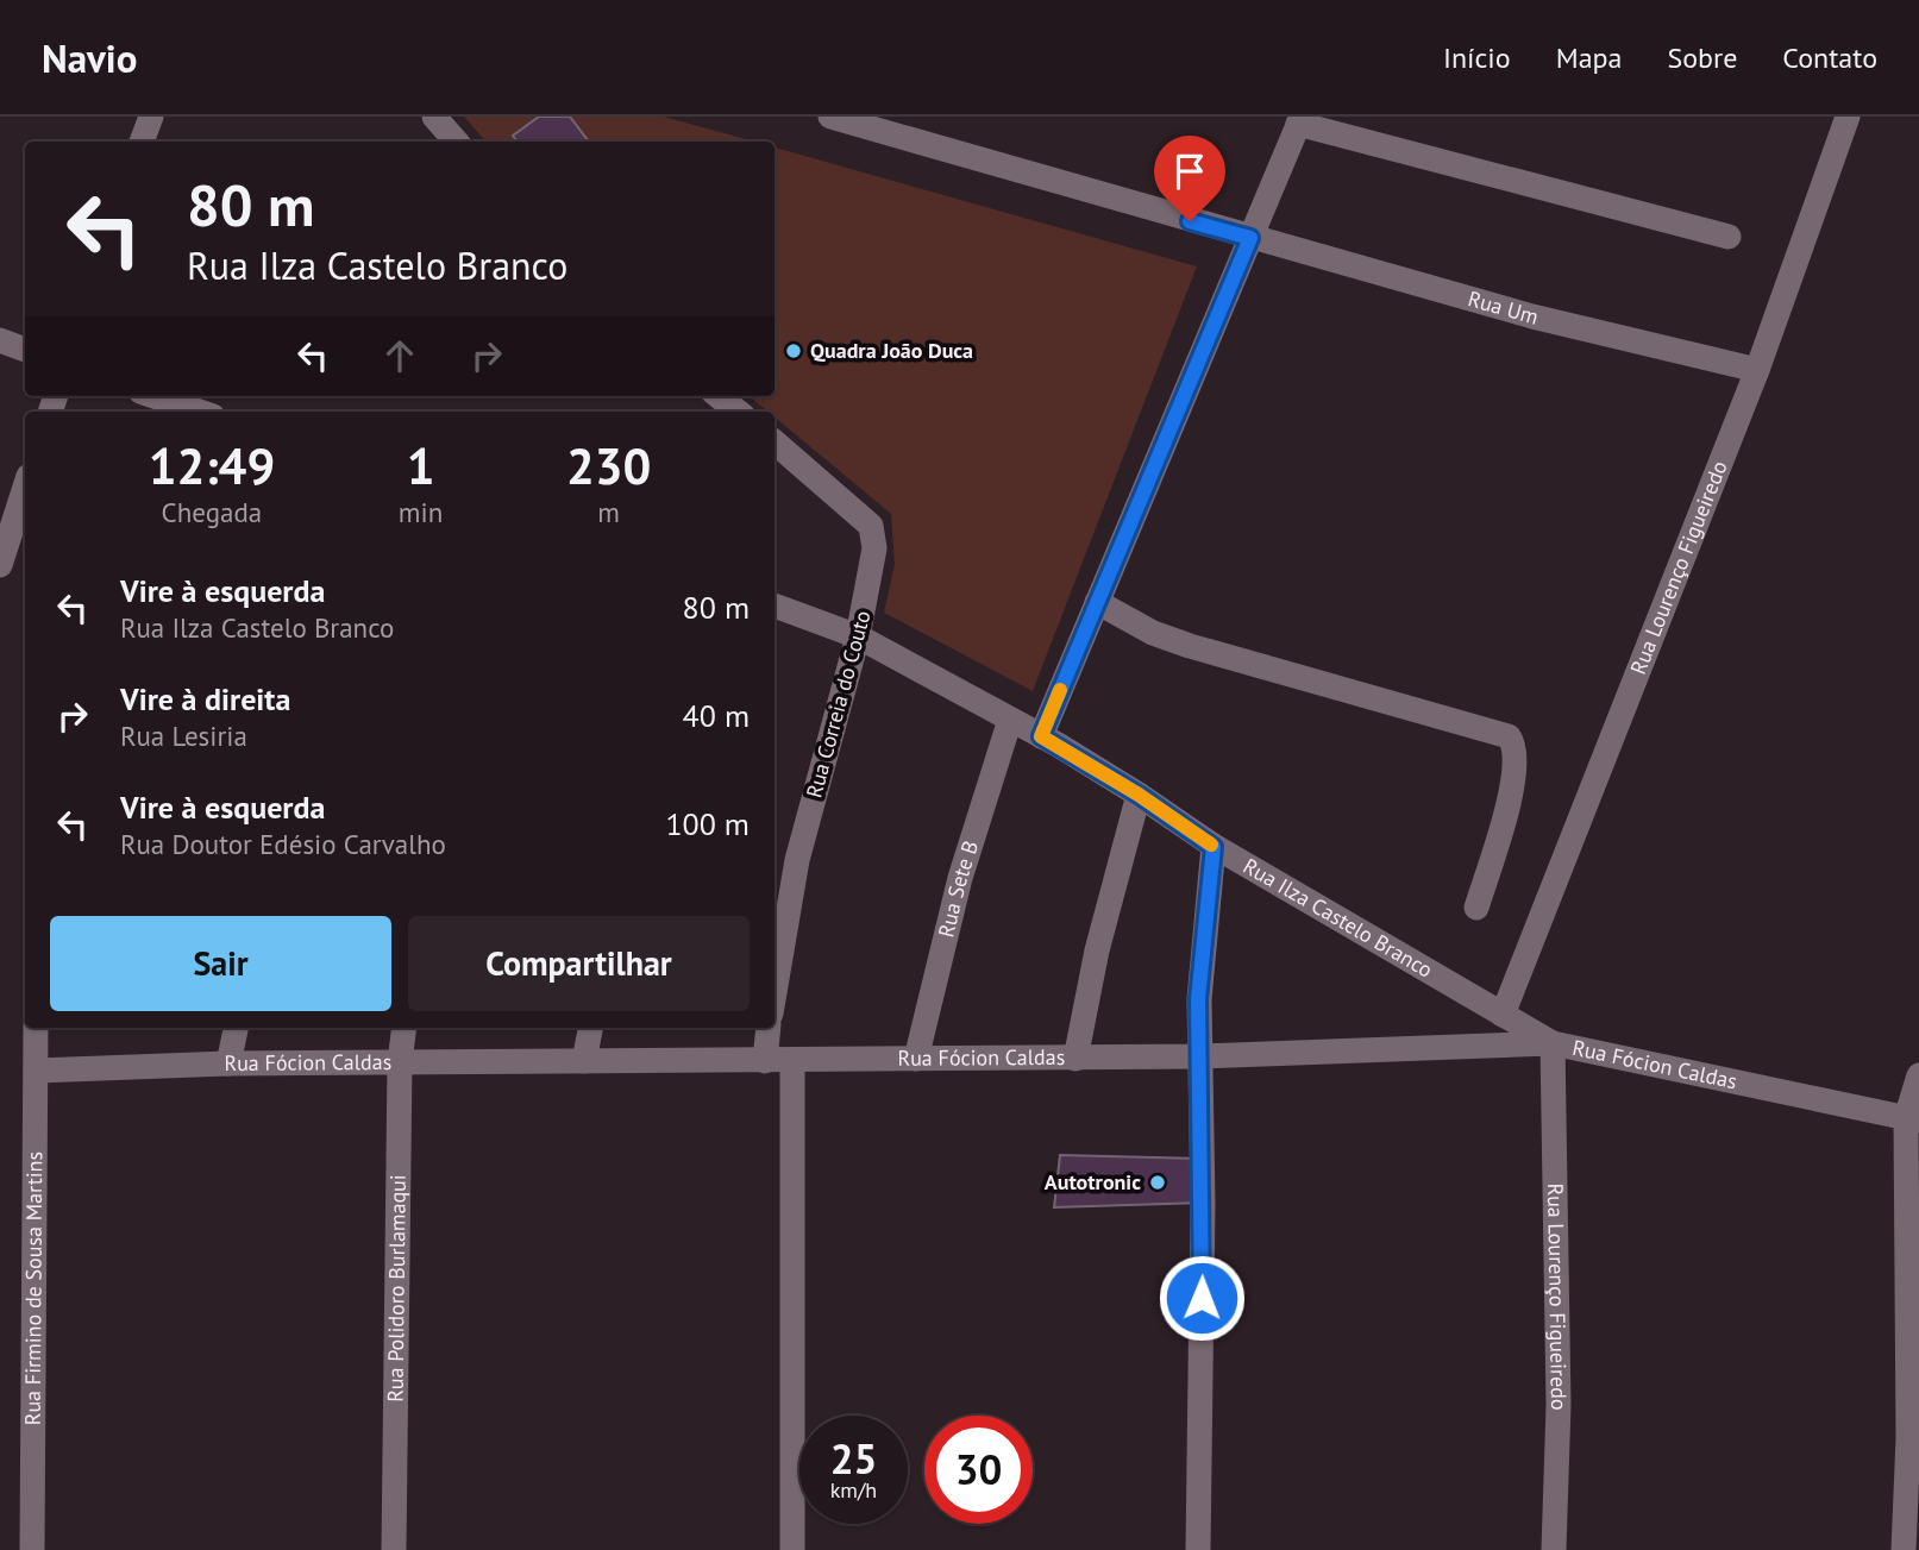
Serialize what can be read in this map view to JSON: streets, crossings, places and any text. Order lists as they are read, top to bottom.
{
  "streets": {
    "street": [
      "Rua Um",
      "Rua Lourenço Figueiredo",
      "Rua Correia do Couto",
      "Rua Sete B",
      "Rua Ilza Castelo Branco",
      "Rua Fócion Caldas",
      "Rua Firmino de Sousa Martins",
      "Rua Polidoro Burlamaqui"
    ]
  },
  "crossings": [
    ["Rua Um", "Rua Lourenço Figueiredo"],
    ["Rua Lourenço Figueiredo", "Rua Ilza Castelo Branco"],
    ["Rua Lourenço Figueiredo", "Rua Fócion Caldas"],
    ["Rua Correia do Couto", "Rua Ilza Castelo Branco"],
    ["Rua Sete B", "Rua Ilza Castelo Branco"],
    ["Rua Sete B", "Rua Fócion Caldas"],
    ["Rua Ilza Castelo Branco", "Rua Fócion Caldas"],
    ["Rua Fócion Caldas", "Rua Firmino de Sousa Martins"],
    ["Rua Fócion Caldas", "Rua Polidoro Burlamaqui"]
  ],
  "places": ["Quadra João Duca", "Autotronic"],
  "page": {
    "header": "Navio",
    "nav": [
      "Início",
      "Mapa",
      "Sobre",
      "Contato"
    ],
    "turn": ["80 m", "Rua Ilza Castelo Branco"],
    "eta": [
      "12:49",
      "Chegada",
      "1",
      "min",
      "230",
      "m"
    ],
    "list": [
      {
        "name": "Vire à esquerda",
        "note": "Rua Ilza Castelo Branco",
        "value": "80 m"
      },
      {
        "name": "Vire à direita",
        "note": "Rua Lesiria",
        "value": "40 m"
      },
      {
        "name": "Vire à esquerda",
        "note": "Rua Doutor Edésio Carvalho",
        "value": "100 m"
      }
    ],
    "buttons": ["Sair", "Compartilhar"],
    "speed": "25 km/h",
    "limit": "30"
  }
}
